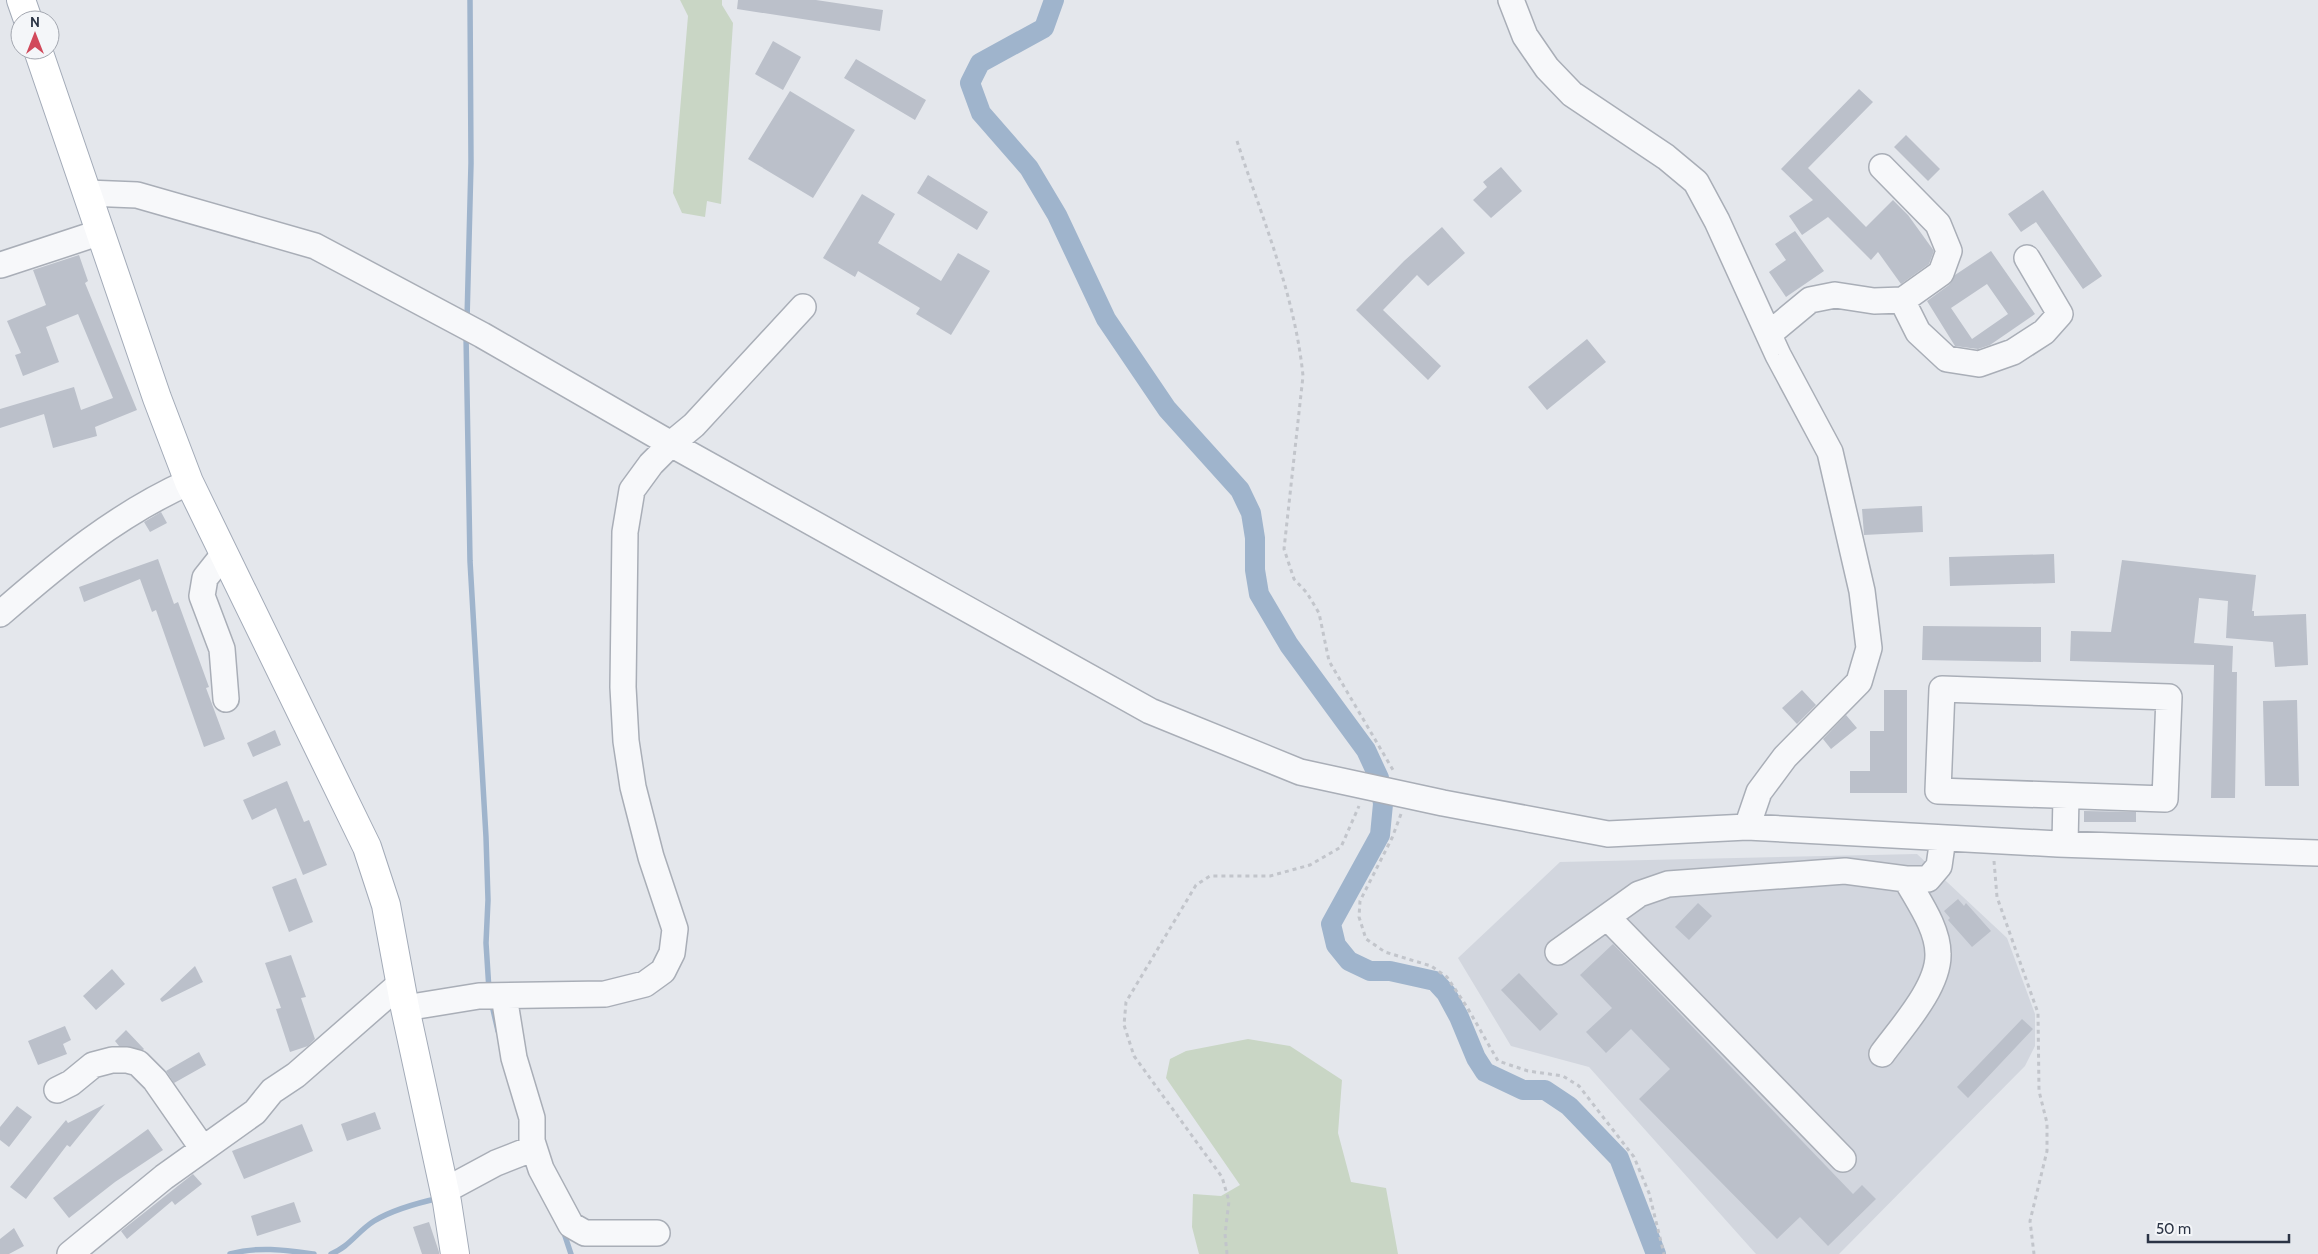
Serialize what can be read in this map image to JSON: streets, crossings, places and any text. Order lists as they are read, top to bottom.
{
  "scale_bar": "50 m",
  "north": "top"
}
